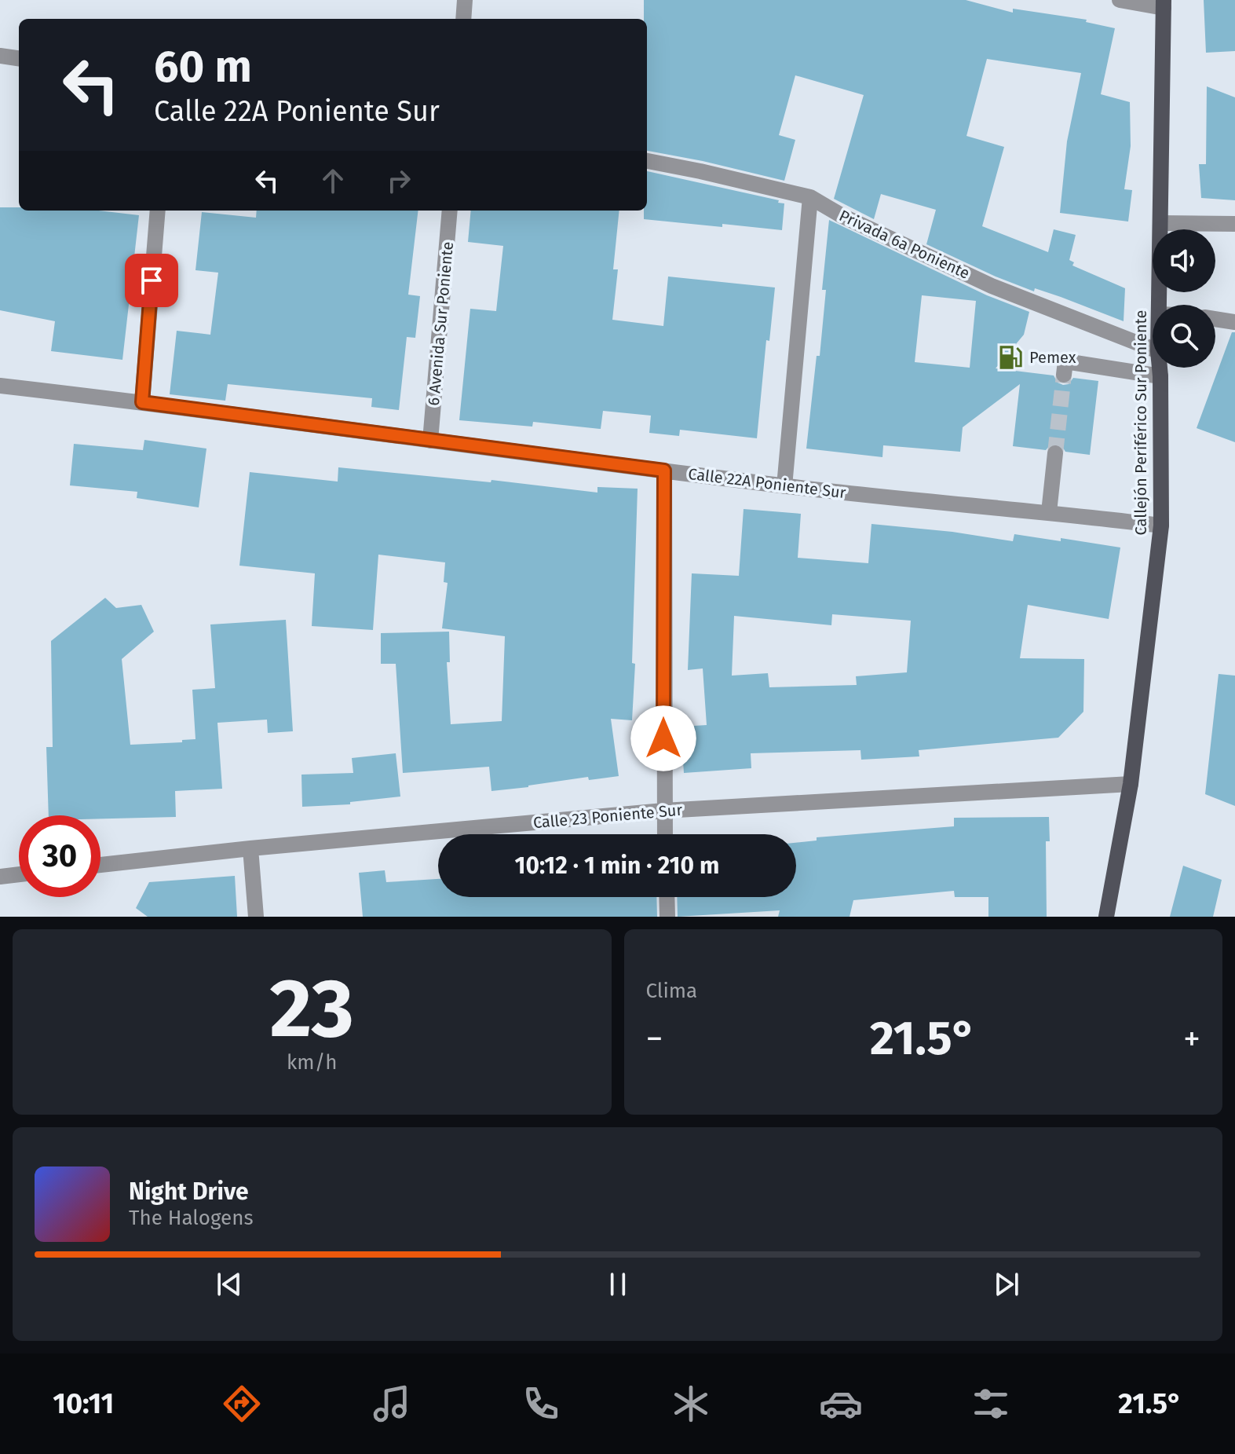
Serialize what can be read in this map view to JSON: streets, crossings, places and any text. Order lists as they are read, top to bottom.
{
  "streets": {
    "main road": ["Callejón Periférico Sur Poniente"],
    "street": [
      "Privada 6a Poniente",
      "6 Avenida Sur Poniente",
      "Calle 22A Poniente Sur",
      "Calle 23 Poniente Sur"
    ]
  },
  "crossings": [
    ["6 Avenida Sur Poniente", "Calle 22A Poniente Sur"],
    ["Callejón Periférico Sur Poniente", "Calle 22A Poniente Sur"],
    ["Callejón Periférico Sur Poniente", "Calle 23 Poniente Sur"]
  ],
  "places": {
    "fuel station": ["Pemex"]
  },
  "page": {
    "turn": ["60 m", "Calle 22A Poniente Sur"],
    "limit": "30",
    "trip": "10:12 · 1 min · 210 m",
    "tile": [
      ["23", "km/h"],
      "Clima"
    ],
    "heat": ["−", "21.5°", "+"],
    "song": ["Night Drive", "The Halogens"],
    "tabs": ["10:11", "21.5°"]
  }
}
